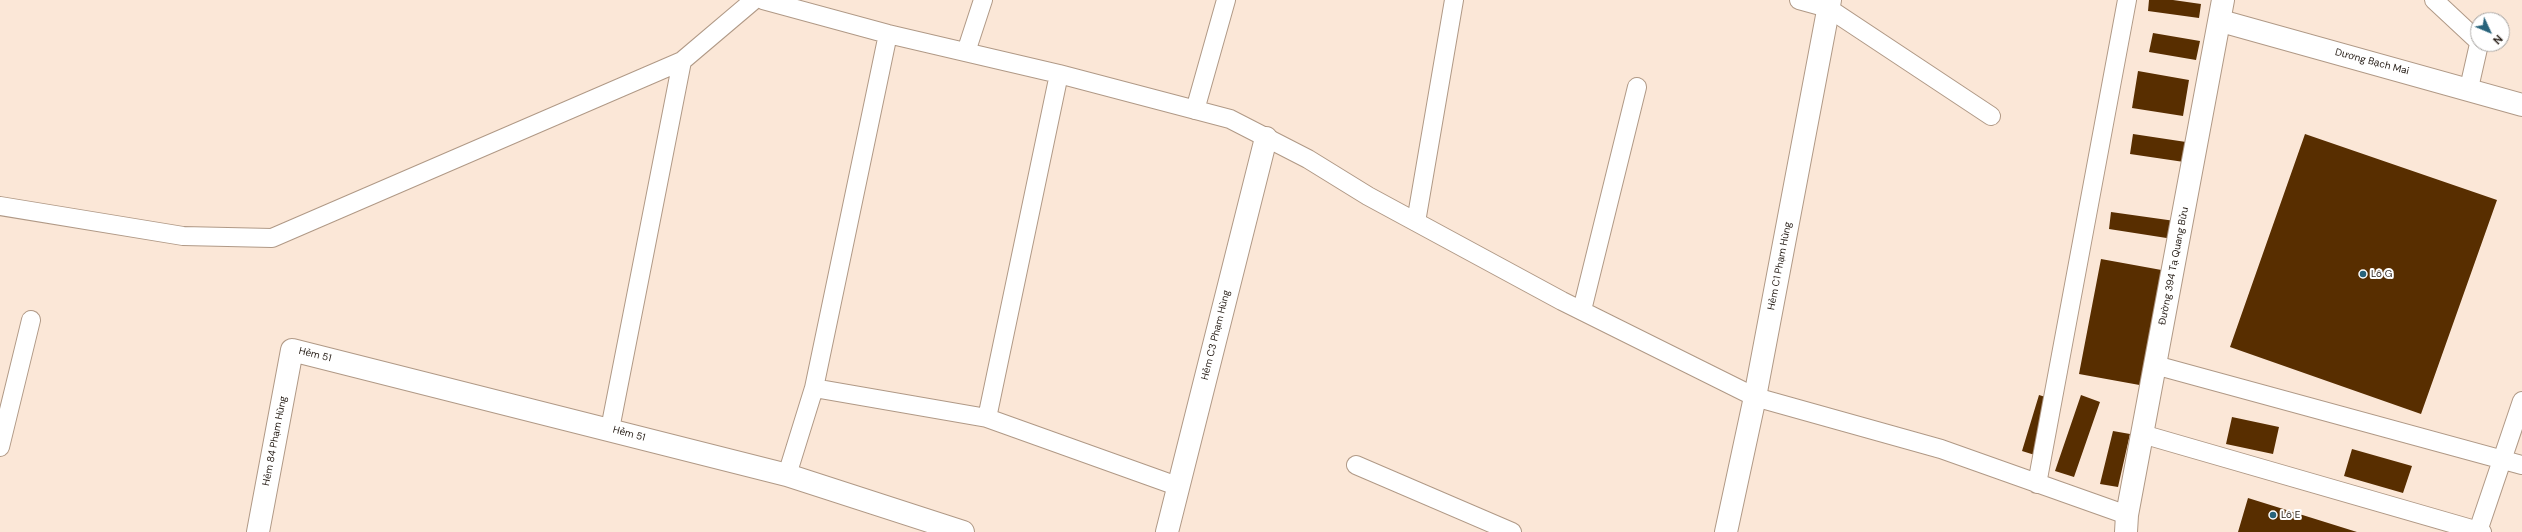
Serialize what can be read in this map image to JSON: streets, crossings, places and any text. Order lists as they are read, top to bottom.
{
  "streets": {
    "street": [
      "Dương Bạch Mai",
      "Hẻm C1 Phạm Hùng",
      "Đường 394 Tạ Quang Bửu",
      "Hẻm C3 Phạm Hùng",
      "Hẻm 51",
      "Hẻm 84 Phạm Hùng"
    ]
  },
  "crossings": [
    ["Dương Bạch Mai", "Đường 394 Tạ Quang Bửu"],
    ["Hẻm 51", "Hẻm 84 Phạm Hùng"]
  ],
  "places": ["Lô G", "Lô E"],
  "north": "bottom right"
}
